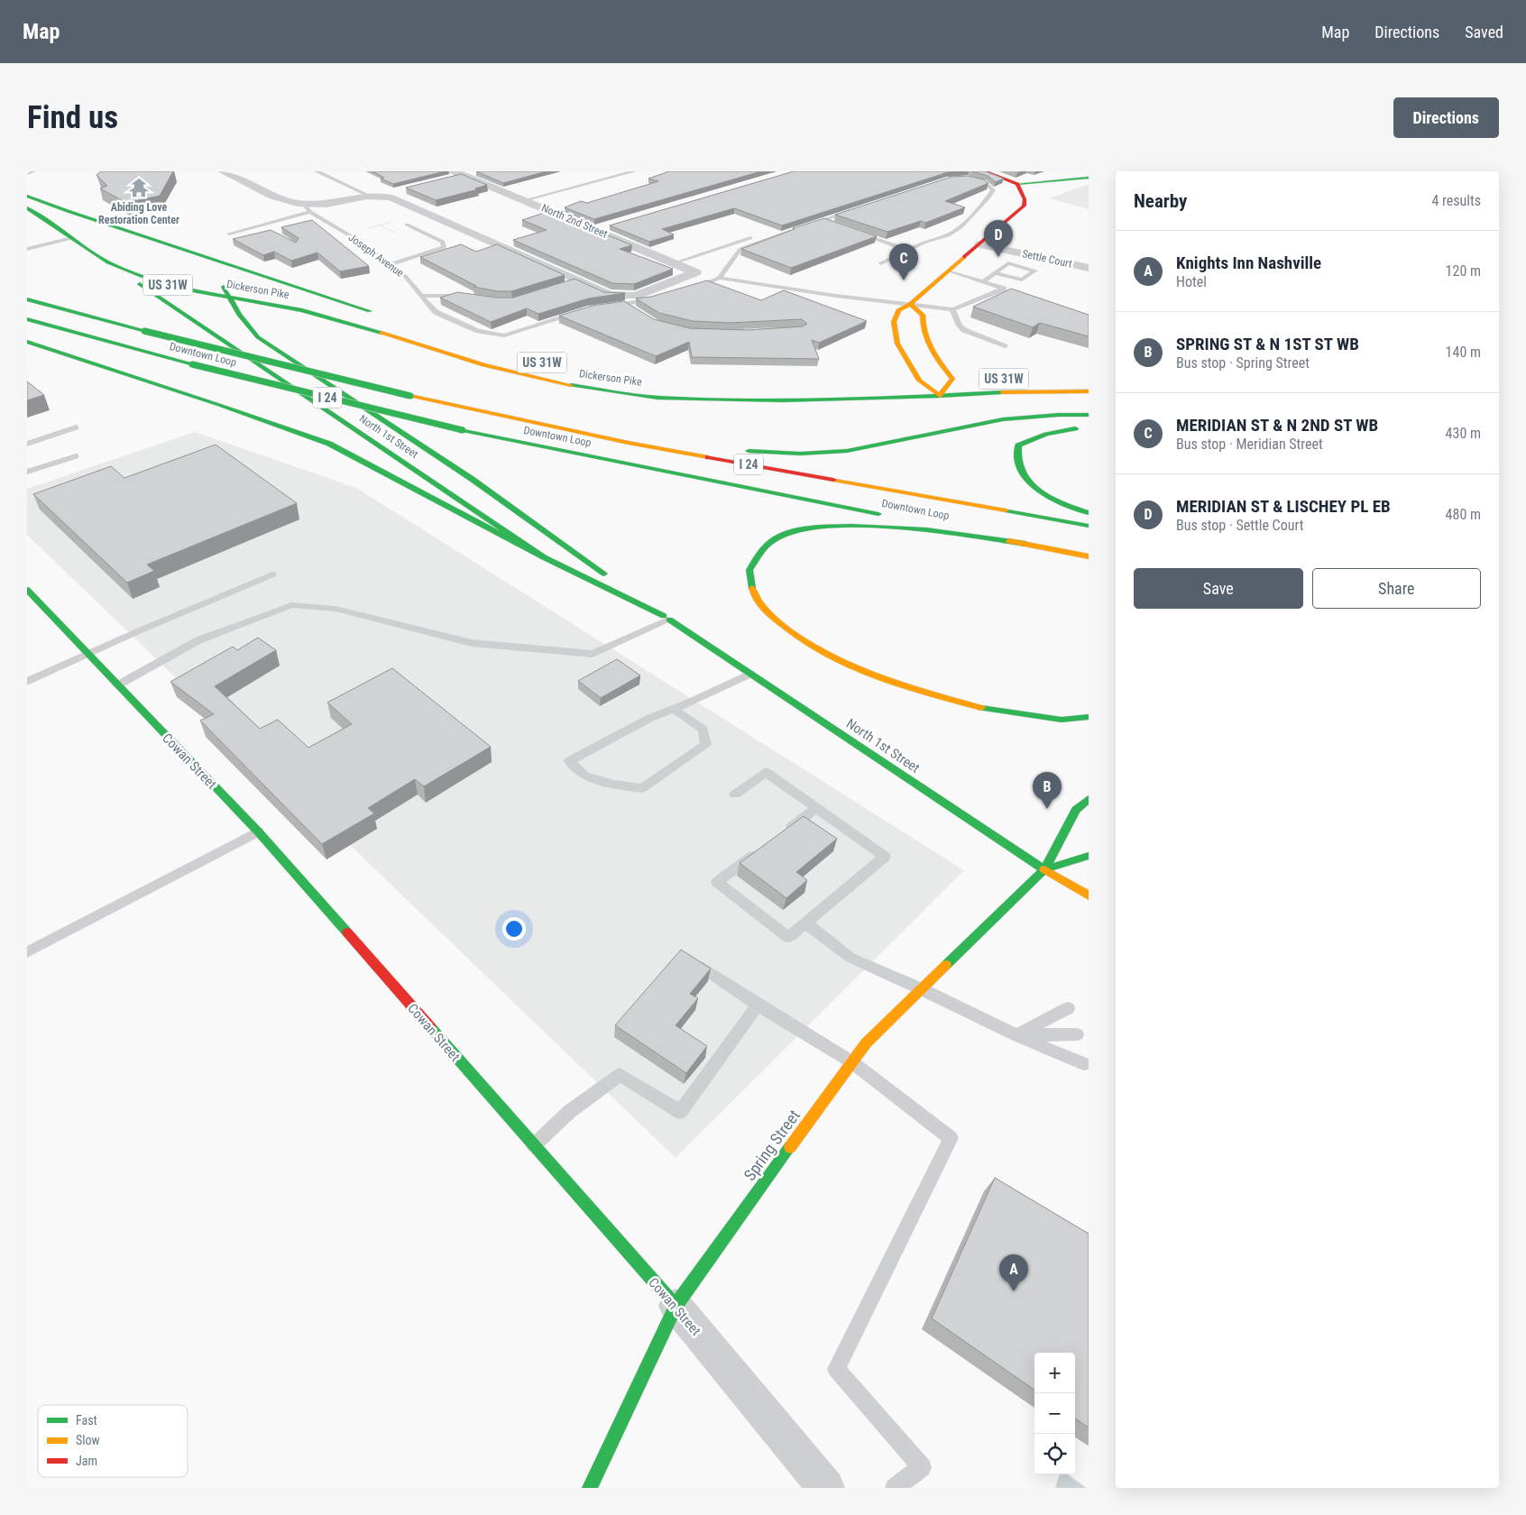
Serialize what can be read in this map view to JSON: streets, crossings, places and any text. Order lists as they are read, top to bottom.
{
  "streets": {
    "main road": [
      "US 31W",
      "Dickerson Pike",
      "Downtown Loop",
      "I 24",
      "North 1st Street",
      "Cowan Street",
      "Spring Street"
    ],
    "street": ["North 2nd Street", "Joseph Avenue", "Settle Court"]
  },
  "crossings": [
    ["North 2nd Street", "Joseph Avenue"],
    ["Dickerson Pike", "North 1st Street"],
    ["North 1st Street", "Spring Street"],
    ["Cowan Street", "Spring Street"]
  ],
  "places": {
    "temple": ["Abiding Love Restoration Center"]
  },
  "legend": ["Fast", "Slow", "Jam"],
  "page": {
    "header": "Map",
    "nav": ["Map", "Directions", "Saved"],
    "buttons": [
      "Directions",
      ["Save", "Share"]
    ],
    "title": "Find us",
    "heading": ["Nearby", "4 results"],
    "pins": [
      "D",
      "C",
      "B",
      "A"
    ],
    "list": [
      {
        "mark": "A",
        "name": "Knights Inn Nashville",
        "note": "Hotel",
        "value": "120 m"
      },
      {
        "mark": "B",
        "name": "SPRING ST & N 1ST ST WB",
        "note": "Bus stop · Spring Street",
        "value": "140 m"
      },
      {
        "mark": "C",
        "name": "MERIDIAN ST & N 2ND ST WB",
        "note": "Bus stop · Meridian Street",
        "value": "430 m"
      },
      {
        "mark": "D",
        "name": "MERIDIAN ST & LISCHEY PL EB",
        "note": "Bus stop · Settle Court",
        "value": "480 m"
      }
    ],
    "map_buttons": ["+", "−"]
  }
}
